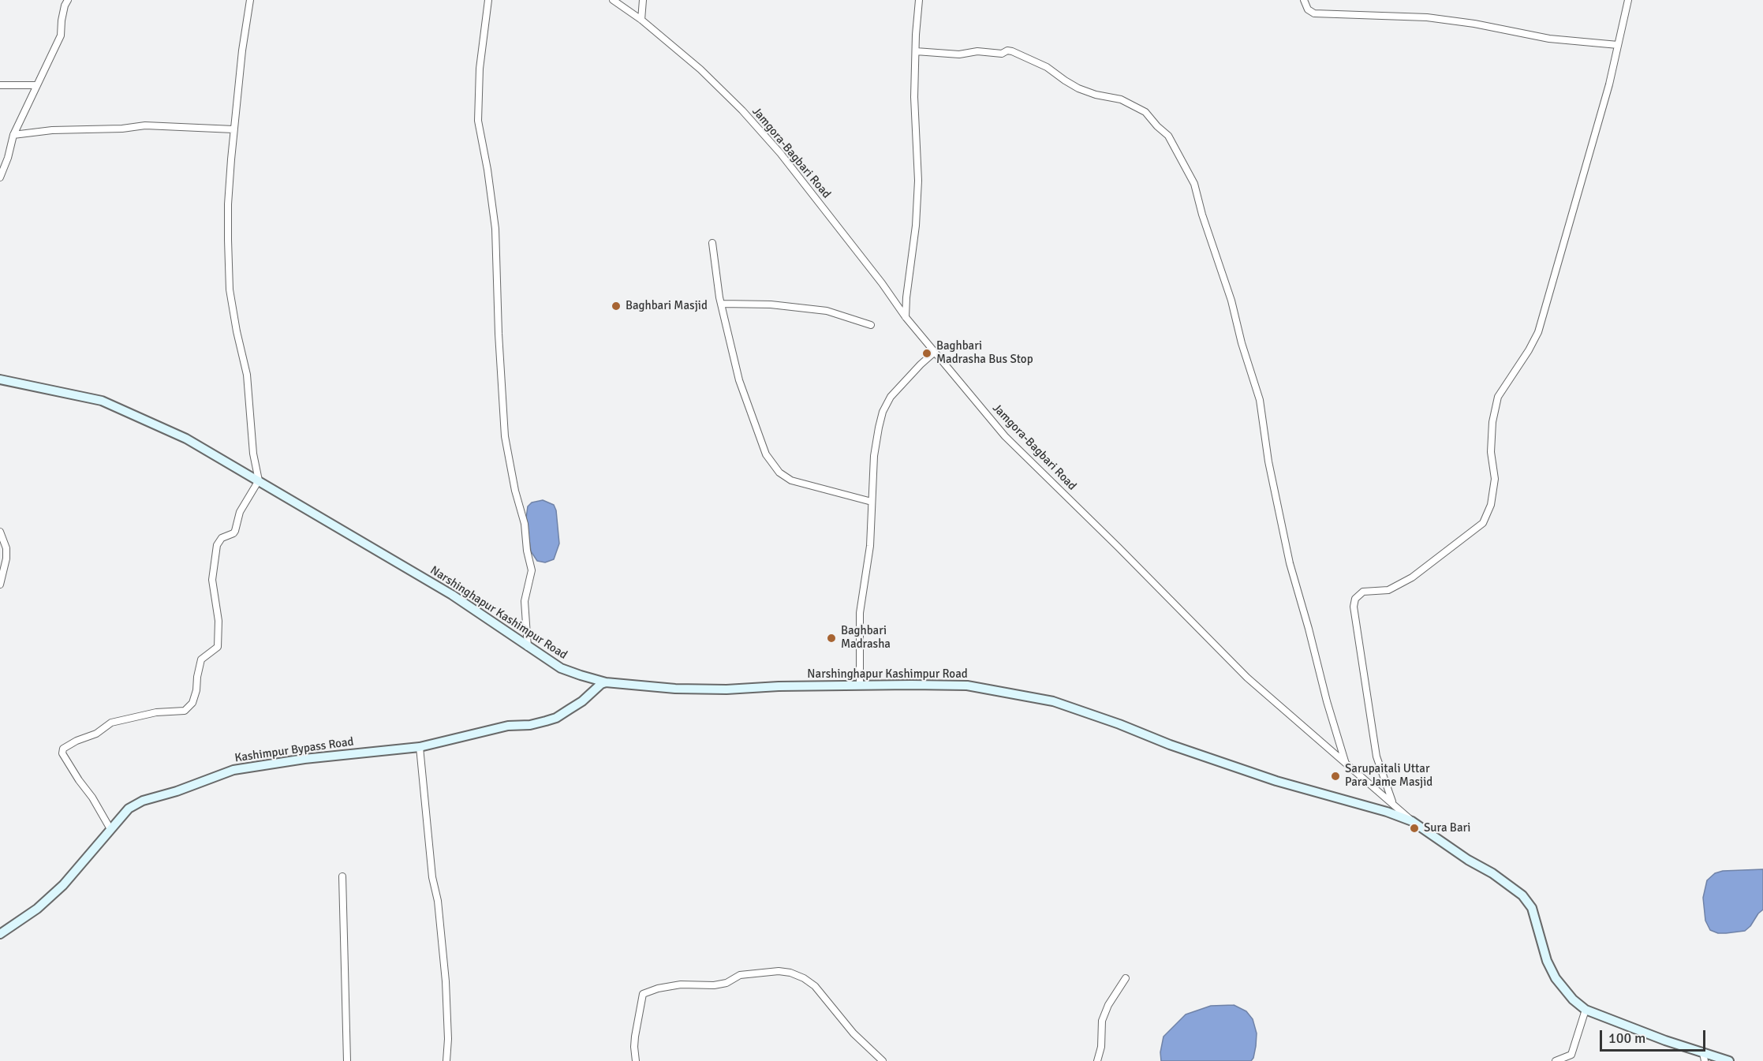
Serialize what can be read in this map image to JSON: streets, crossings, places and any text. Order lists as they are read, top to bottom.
{
  "streets": {
    "main road": ["Narshinghapur Kashimpur Road", "Kashimpur Bypass Road"],
    "street": ["Jamgora-Bagbari Road"]
  },
  "crossings": [
    ["Jamgora-Bagbari Road", "Narshinghapur Kashimpur Road"],
    ["Narshinghapur Kashimpur Road", "Kashimpur Bypass Road"]
  ],
  "places": [
    "Baghbari Masjid",
    "Baghbari Madrasha Bus Stop",
    "Baghbari Madrasha",
    "Sarupaitali Uttar Para Jame Masjid",
    "Sura Bari"
  ],
  "scale_bar": "100 m"
}
